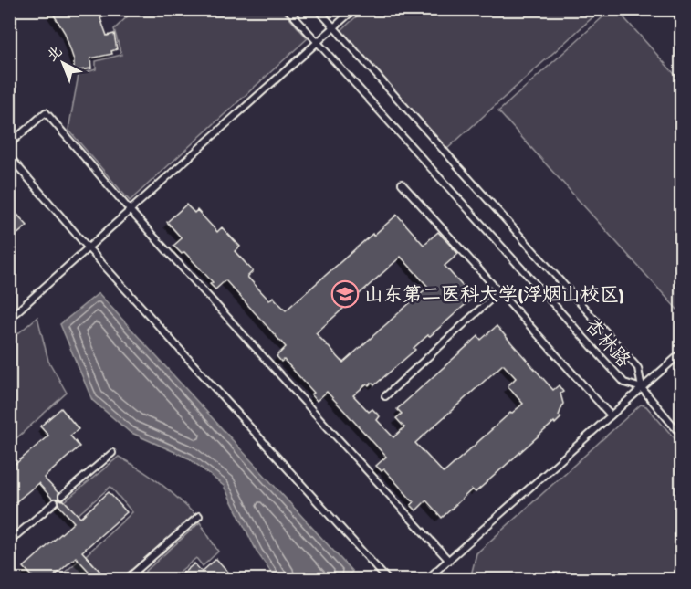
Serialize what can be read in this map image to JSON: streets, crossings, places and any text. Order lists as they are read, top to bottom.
{
  "streets": {
    "lane": ["杏林路"]
  },
  "places": {
    "school or university": ["山东第二医科大学(浮烟山校区)"]
  },
  "north": "top left"
}
